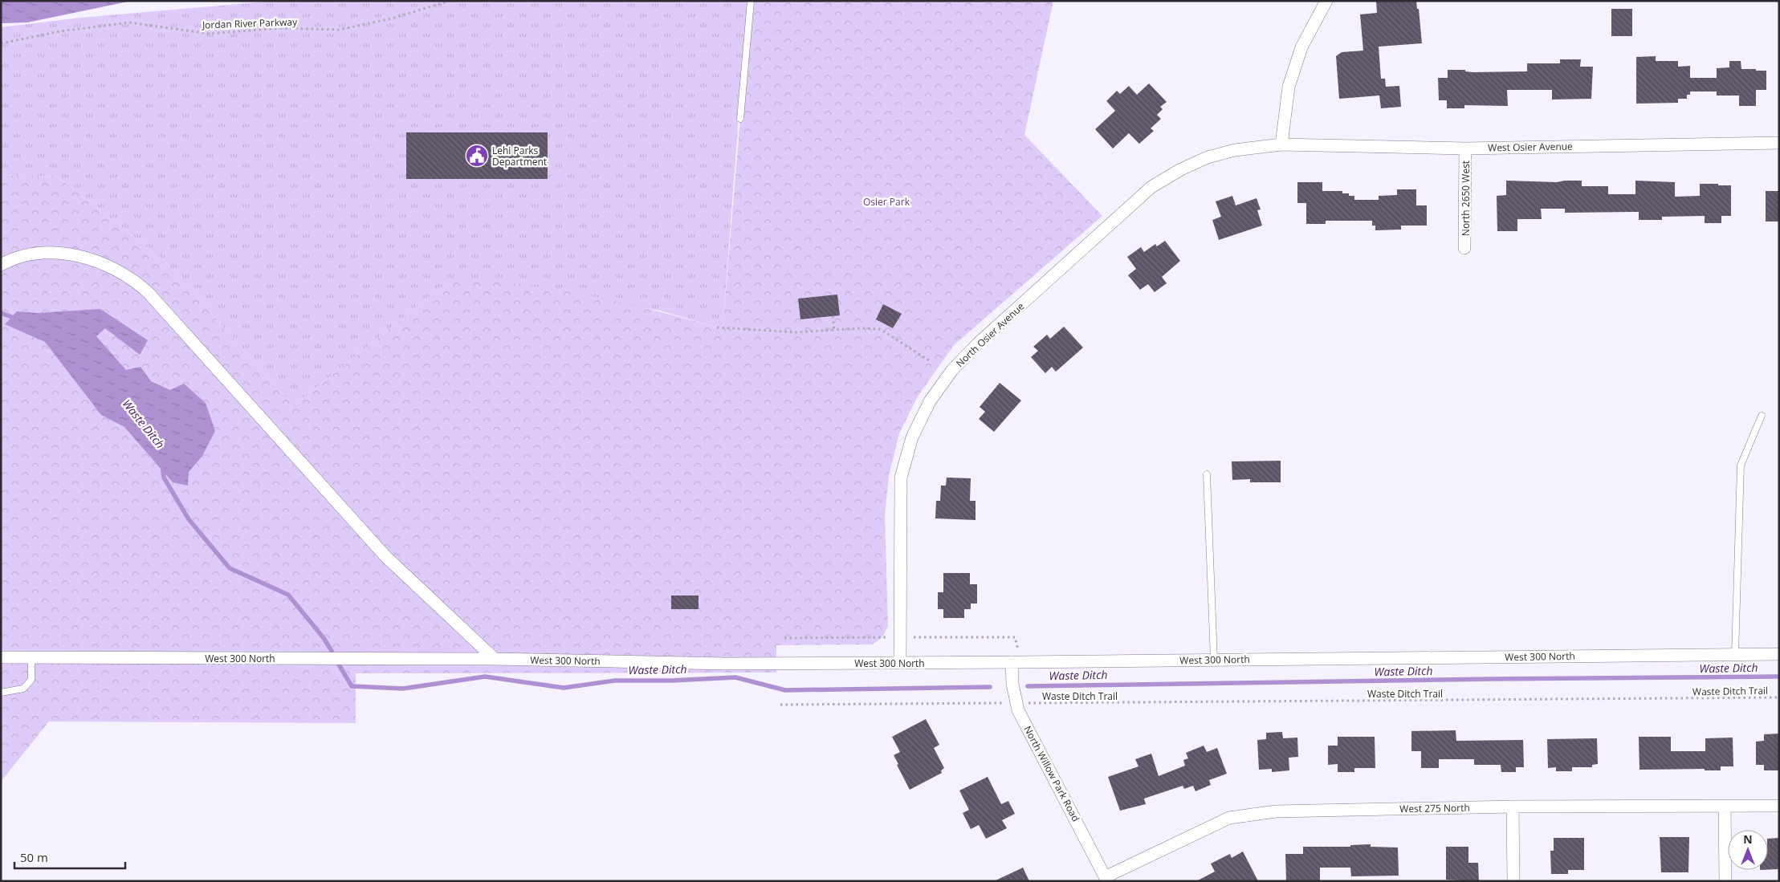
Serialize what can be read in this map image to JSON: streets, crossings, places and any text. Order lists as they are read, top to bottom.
{
  "streets": {
    "street": [
      "West Osier Avenue",
      "North 2650 West",
      "North Osier Avenue",
      "West 300 North",
      "North Willow Park Road",
      "West 275 North"
    ],
    "path": ["Jordan River Parkway", "Waste Ditch Trail"]
  },
  "crossings": [
    ["West Osier Avenue", "North 2650 West"],
    ["West Osier Avenue", "North Osier Avenue"],
    ["North Osier Avenue", "West 300 North"],
    ["West 300 North", "North Willow Park Road"],
    ["North Willow Park Road", "West 275 North"]
  ],
  "water": ["Waste Ditch"],
  "parks": ["Osier Park"],
  "places": {
    "public building": ["Lehi Parks Department"]
  },
  "scale_bar": "50 m",
  "north": "top"
}
